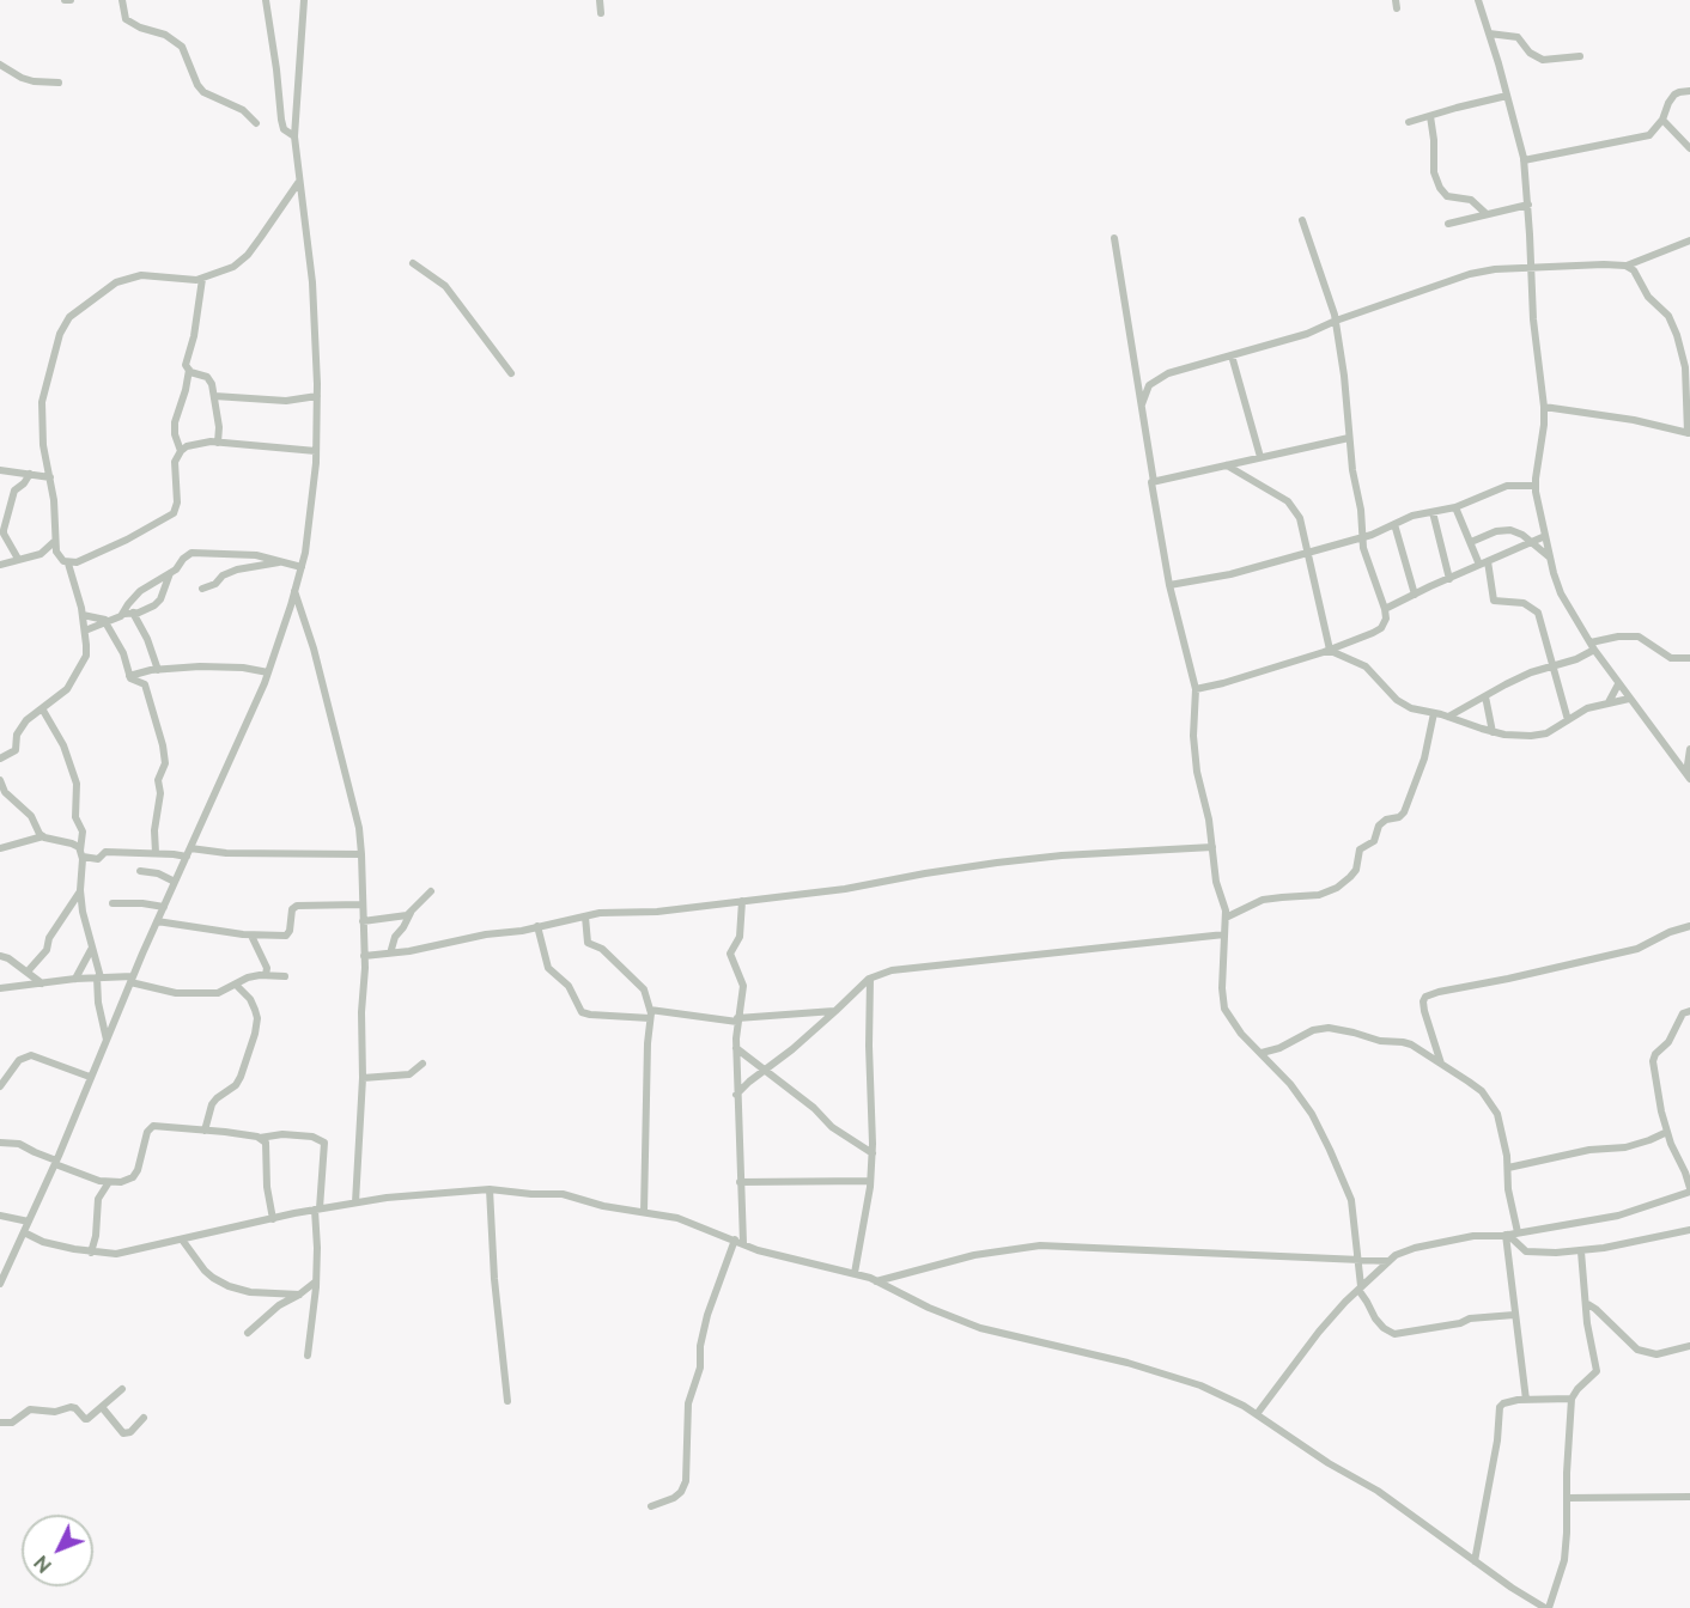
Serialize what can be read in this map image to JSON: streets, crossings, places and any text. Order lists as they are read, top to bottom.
{
  "north": "bottom left"
}
